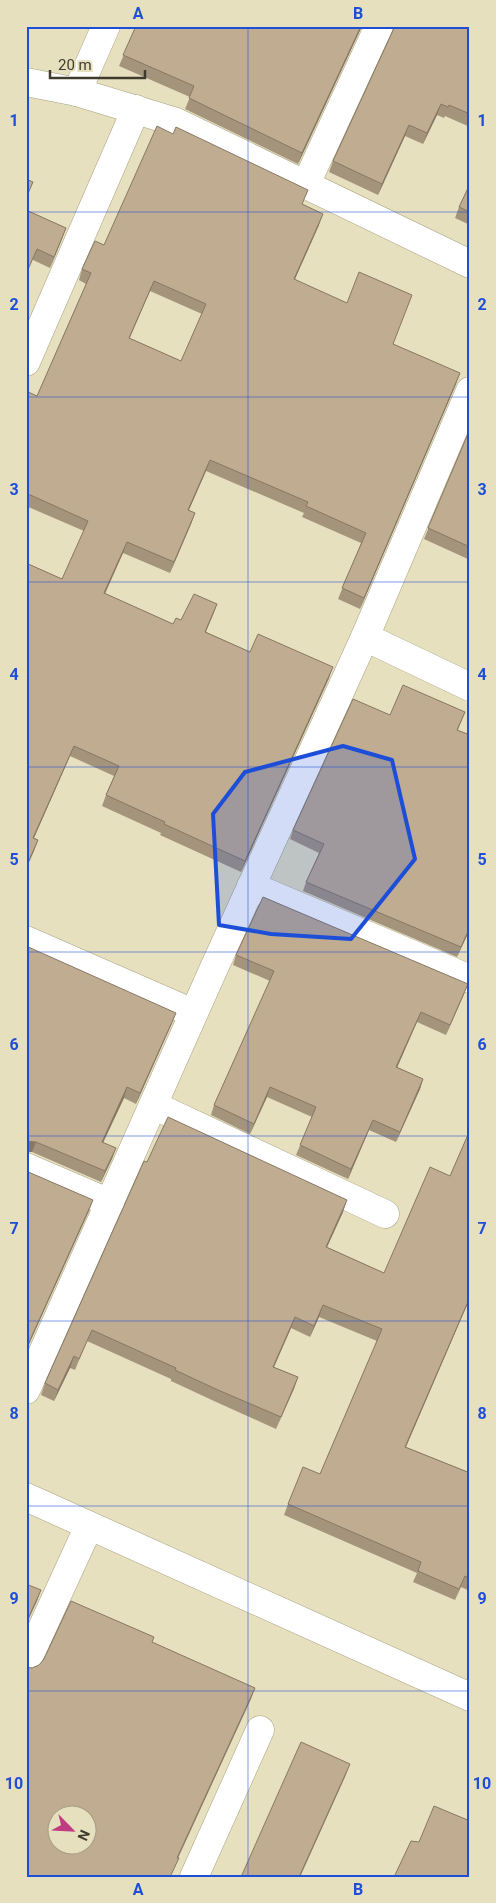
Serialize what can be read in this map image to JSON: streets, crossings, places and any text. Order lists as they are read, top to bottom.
{
  "scale_bar": "20 m",
  "north": "bottom right",
  "grid": {
    "columns": ["A", "B"],
    "rows": [
      "1",
      "2",
      "3",
      "4",
      "5",
      "6",
      "7",
      "8",
      "9",
      "10"
    ]
  }
}
